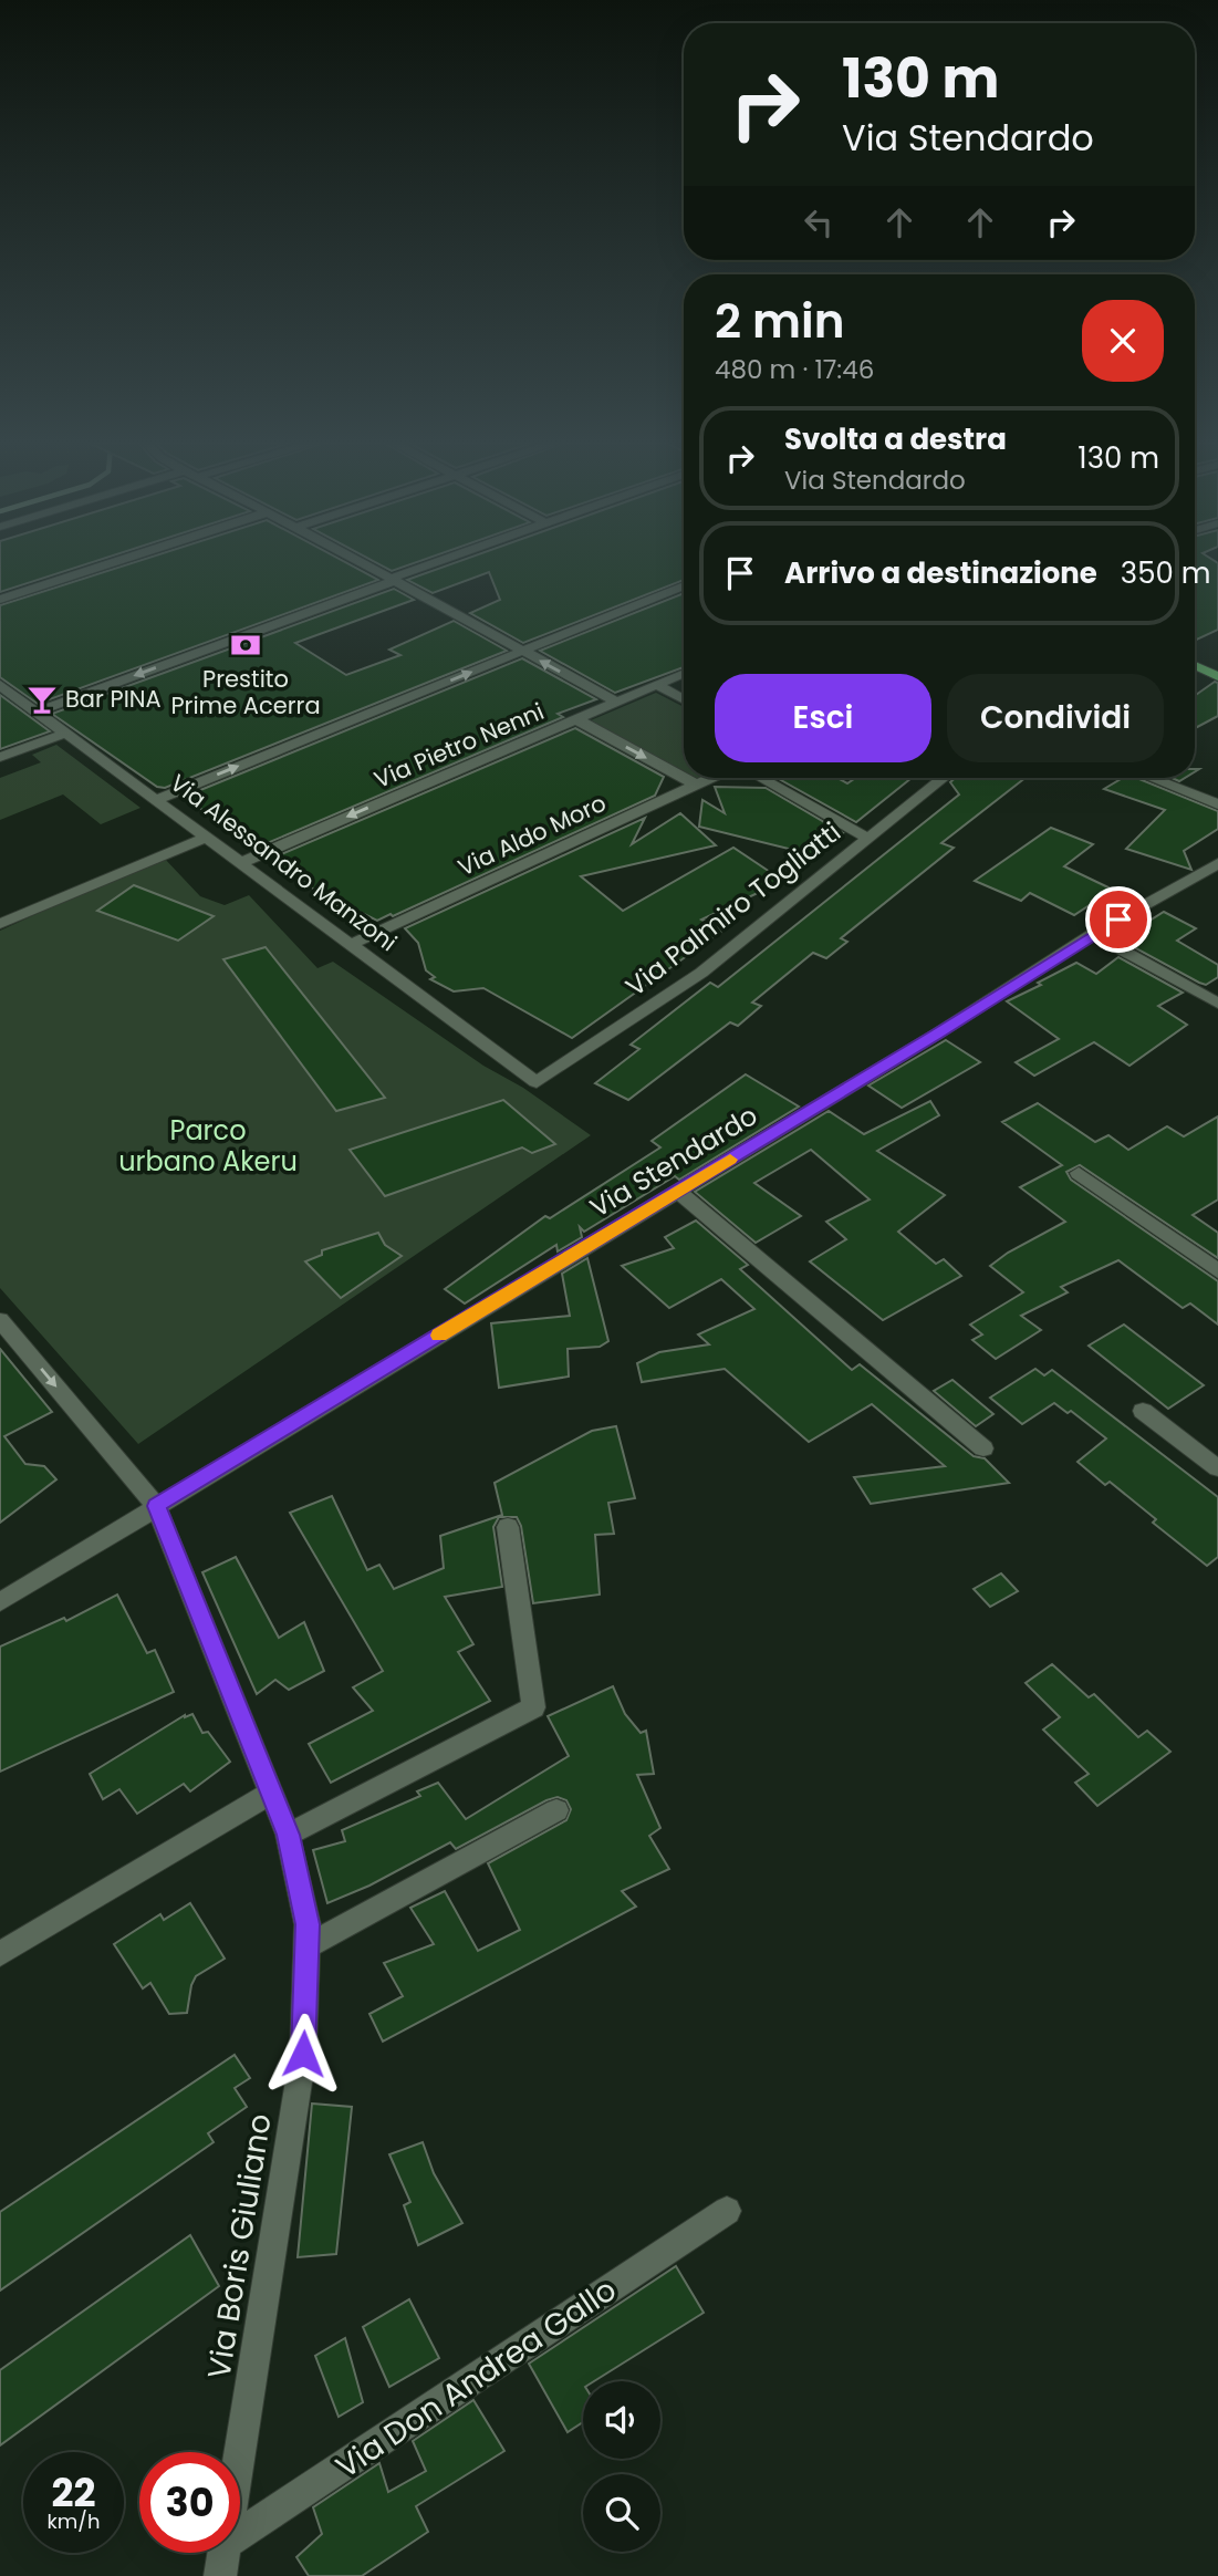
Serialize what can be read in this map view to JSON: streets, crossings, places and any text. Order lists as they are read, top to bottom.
{
  "streets": {
    "street": [
      "Via Pietro Nenni",
      "Via Aldo Moro",
      "Via Alessandro Manzoni",
      "Via Palmiro Togliatti",
      "Via Stendardo",
      "Via Boris Giuliano",
      "Via Don Andrea Gallo"
    ]
  },
  "crossings": [
    ["Via Pietro Nenni", "Via Alessandro Manzoni"],
    ["Via Aldo Moro", "Via Alessandro Manzoni"],
    ["Via Alessandro Manzoni", "Via Palmiro Togliatti"],
    ["Via Stendardo", "Via Boris Giuliano"]
  ],
  "parks": ["Parco urbano Akeru"],
  "places": {
    "bank": ["Prestito Prime Acerra"],
    "bar": ["Bar PINA"]
  },
  "page": {
    "turn": ["130 m", "Via Stendardo"],
    "heading": ["2 min", "480 m · 17:46"],
    "list": [
      {
        "name": "Svolta a destra",
        "note": "Via Stendardo",
        "value": "130 m"
      },
      {
        "name": "Arrivo a destinazione",
        "value": "350 m"
      }
    ],
    "buttons": ["Esci", "Condividi"],
    "speed": "22 km/h",
    "limit": "30"
  }
}
